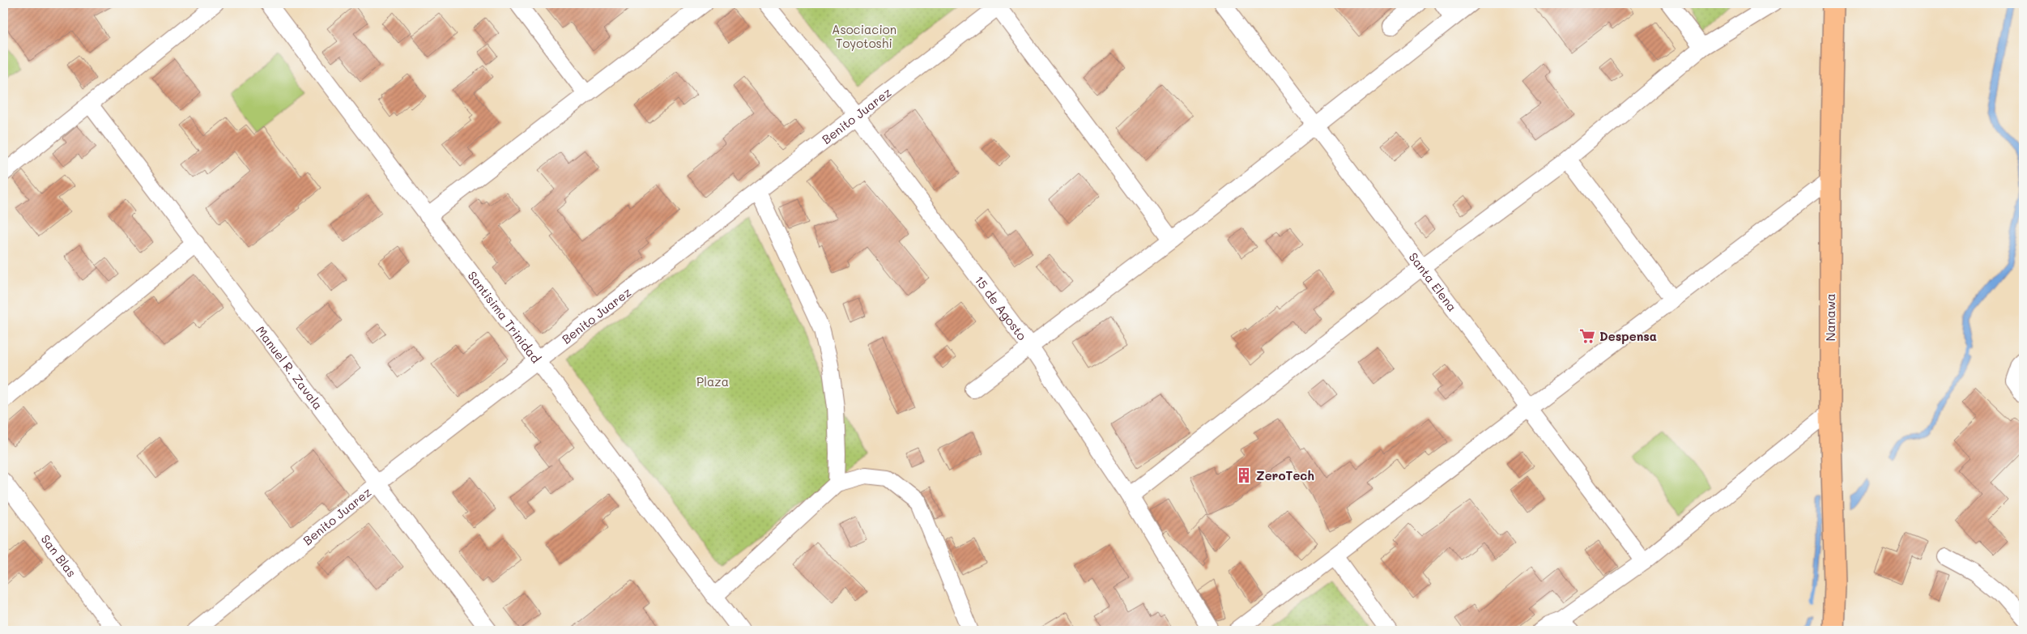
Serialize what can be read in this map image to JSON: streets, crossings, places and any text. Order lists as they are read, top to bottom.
{
  "streets": {
    "main road": ["Nanawa"],
    "street": [
      "Benito Juarez",
      "Santa Elena",
      "15 de Agosto",
      "Santisima Trinidad",
      "Manuel R. Zavala",
      "San Blas"
    ]
  },
  "crossings": [
    ["Benito Juarez", "15 de Agosto"],
    ["Benito Juarez", "Santisima Trinidad"],
    ["Benito Juarez", "Manuel R. Zavala"]
  ],
  "parks": ["Asociacion Toyotoshi", "Plaza"],
  "places": {
    "supermarket": ["Despensa"],
    "building": ["ZeroTech"]
  }
}
